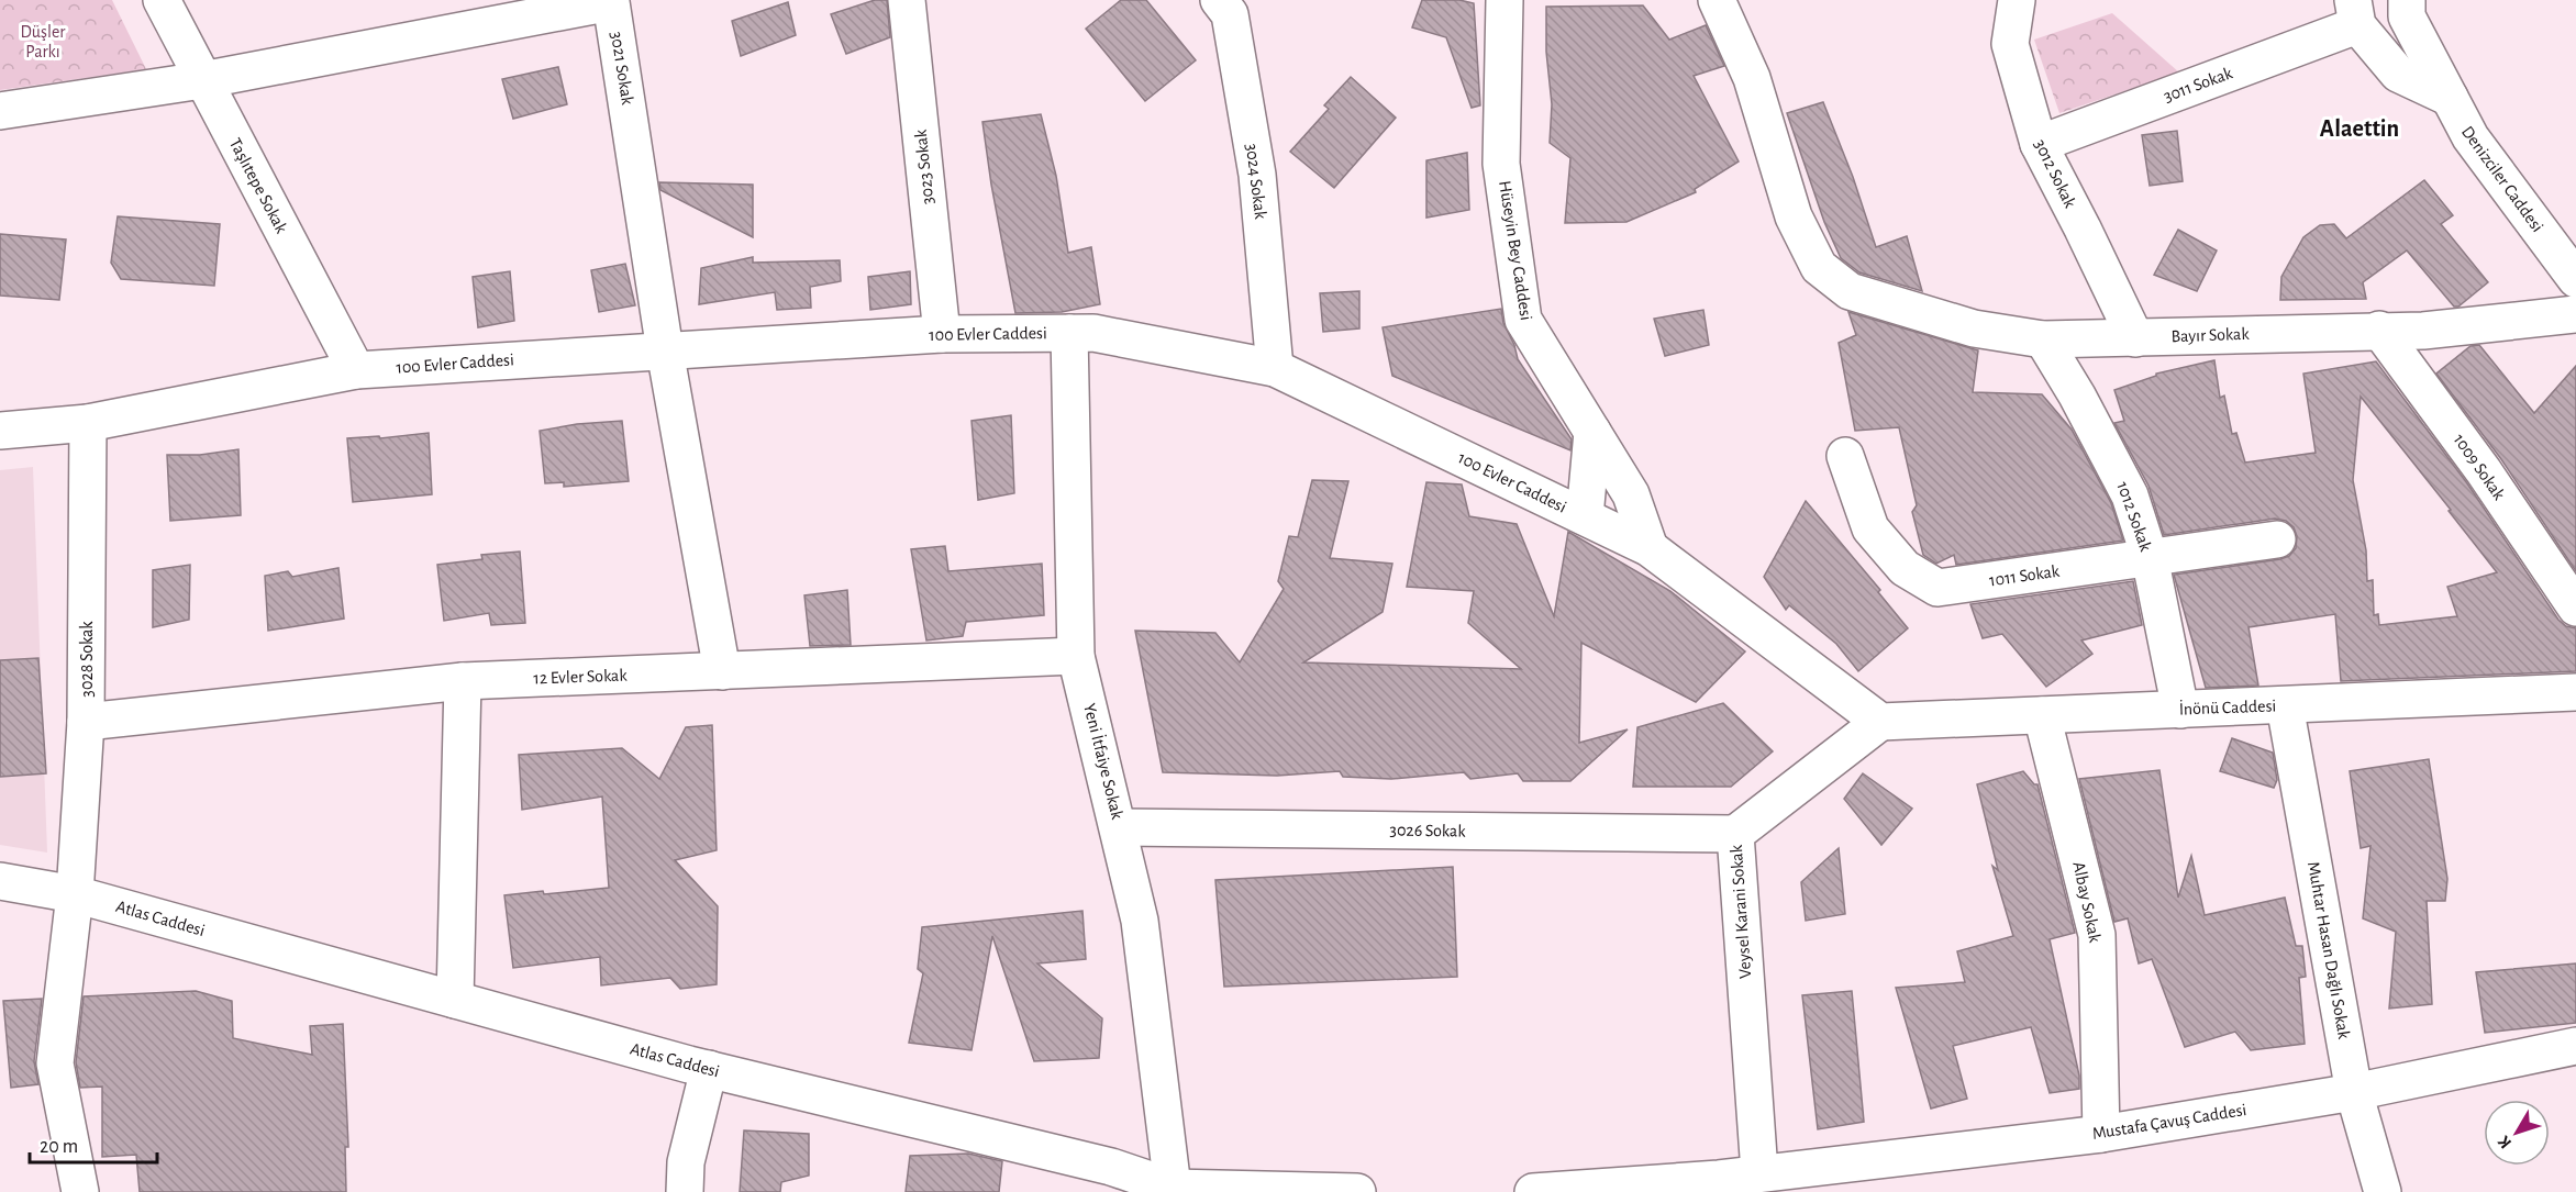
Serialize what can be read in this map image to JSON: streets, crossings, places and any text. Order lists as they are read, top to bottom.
{
  "streets": {
    "street": [
      "3021 Sokak",
      "3011 Sokak",
      "3023 Sokak",
      "3012 Sokak",
      "Denizciler Caddesi",
      "3024 Sokak",
      "Taşlıtepe Sokak",
      "Hüseyin Bey Caddesi",
      "100 Evler Caddesi",
      "Bayır Sokak",
      "1009 Sokak",
      "1012 Sokak",
      "1011 Sokak",
      "3028 Sokak",
      "12 Evler Sokak",
      "İnönü Caddesi",
      "Yeni İtfaiye Sokak",
      "3026 Sokak",
      "Albay Sokak",
      "Veysel Karani Sokak",
      "Atlas Caddesi",
      "Muhtar Hasan Dağlı Sokak",
      "Mustafa Çavuş Caddesi"
    ]
  },
  "crossings": [
    ["3021 Sokak", "Taşlıtepe Sokak"],
    ["3021 Sokak", "100 Evler Caddesi"],
    ["3011 Sokak", "3012 Sokak"],
    ["3023 Sokak", "100 Evler Caddesi"],
    ["3012 Sokak", "Bayır Sokak"],
    ["3024 Sokak", "100 Evler Caddesi"],
    ["Taşlıtepe Sokak", "100 Evler Caddesi"],
    ["Hüseyin Bey Caddesi", "100 Evler Caddesi"],
    ["100 Evler Caddesi", "3028 Sokak"],
    ["100 Evler Caddesi", "İnönü Caddesi"],
    ["100 Evler Caddesi", "Yeni İtfaiye Sokak"],
    ["100 Evler Caddesi", "Veysel Karani Sokak"],
    ["Bayır Sokak", "1009 Sokak"],
    ["Bayır Sokak", "1012 Sokak"],
    ["1012 Sokak", "1011 Sokak"],
    ["1012 Sokak", "İnönü Caddesi"],
    ["3028 Sokak", "12 Evler Sokak"],
    ["3028 Sokak", "Atlas Caddesi"],
    ["12 Evler Sokak", "Yeni İtfaiye Sokak"],
    ["İnönü Caddesi", "Albay Sokak"],
    ["İnönü Caddesi", "Veysel Karani Sokak"],
    ["İnönü Caddesi", "Muhtar Hasan Dağlı Sokak"],
    ["Yeni İtfaiye Sokak", "3026 Sokak"],
    ["Yeni İtfaiye Sokak", "Atlas Caddesi"],
    ["3026 Sokak", "Veysel Karani Sokak"],
    ["Albay Sokak", "Mustafa Çavuş Caddesi"],
    ["Veysel Karani Sokak", "Mustafa Çavuş Caddesi"],
    ["Muhtar Hasan Dağlı Sokak", "Mustafa Çavuş Caddesi"]
  ],
  "districts": ["Alaettin"],
  "parks": ["Düşler Parkı"],
  "scale_bar": "20 m",
  "north": "bottom left"
}
